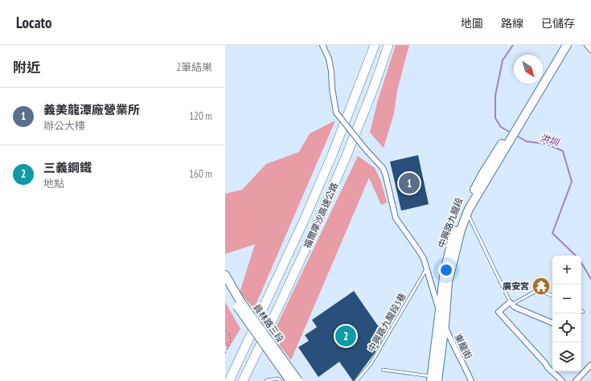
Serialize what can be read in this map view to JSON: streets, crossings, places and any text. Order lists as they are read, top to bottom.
{
  "streets": {
    "highway": ["福爾摩沙高速公路"],
    "main road": ["中興路九龍段", "員林路三段"],
    "street": ["東龍街"],
    "lane": ["中興路九龍段3巷"]
  },
  "crossings": [
    ["中興路九龍段", "東龍街"],
    ["中興路九龍段3巷", "東龍街"]
  ],
  "water": ["洪圳"],
  "places": {
    "temple": ["廣安宮"]
  },
  "north": "bottom right",
  "page": {
    "header": "Locato",
    "nav": ["地圖", "路線", "已儲存"],
    "heading": ["附近", "2筆結果"],
    "list": [
      {
        "mark": "1",
        "name": "義美龍潭廠營業所",
        "note": "辦公大樓",
        "value": "120 m"
      },
      {
        "mark": "2",
        "name": "三義鋼鐵",
        "note": "地點",
        "value": "160 m"
      }
    ],
    "pins": ["1", "2"],
    "map_buttons": ["+", "−"]
  }
}
